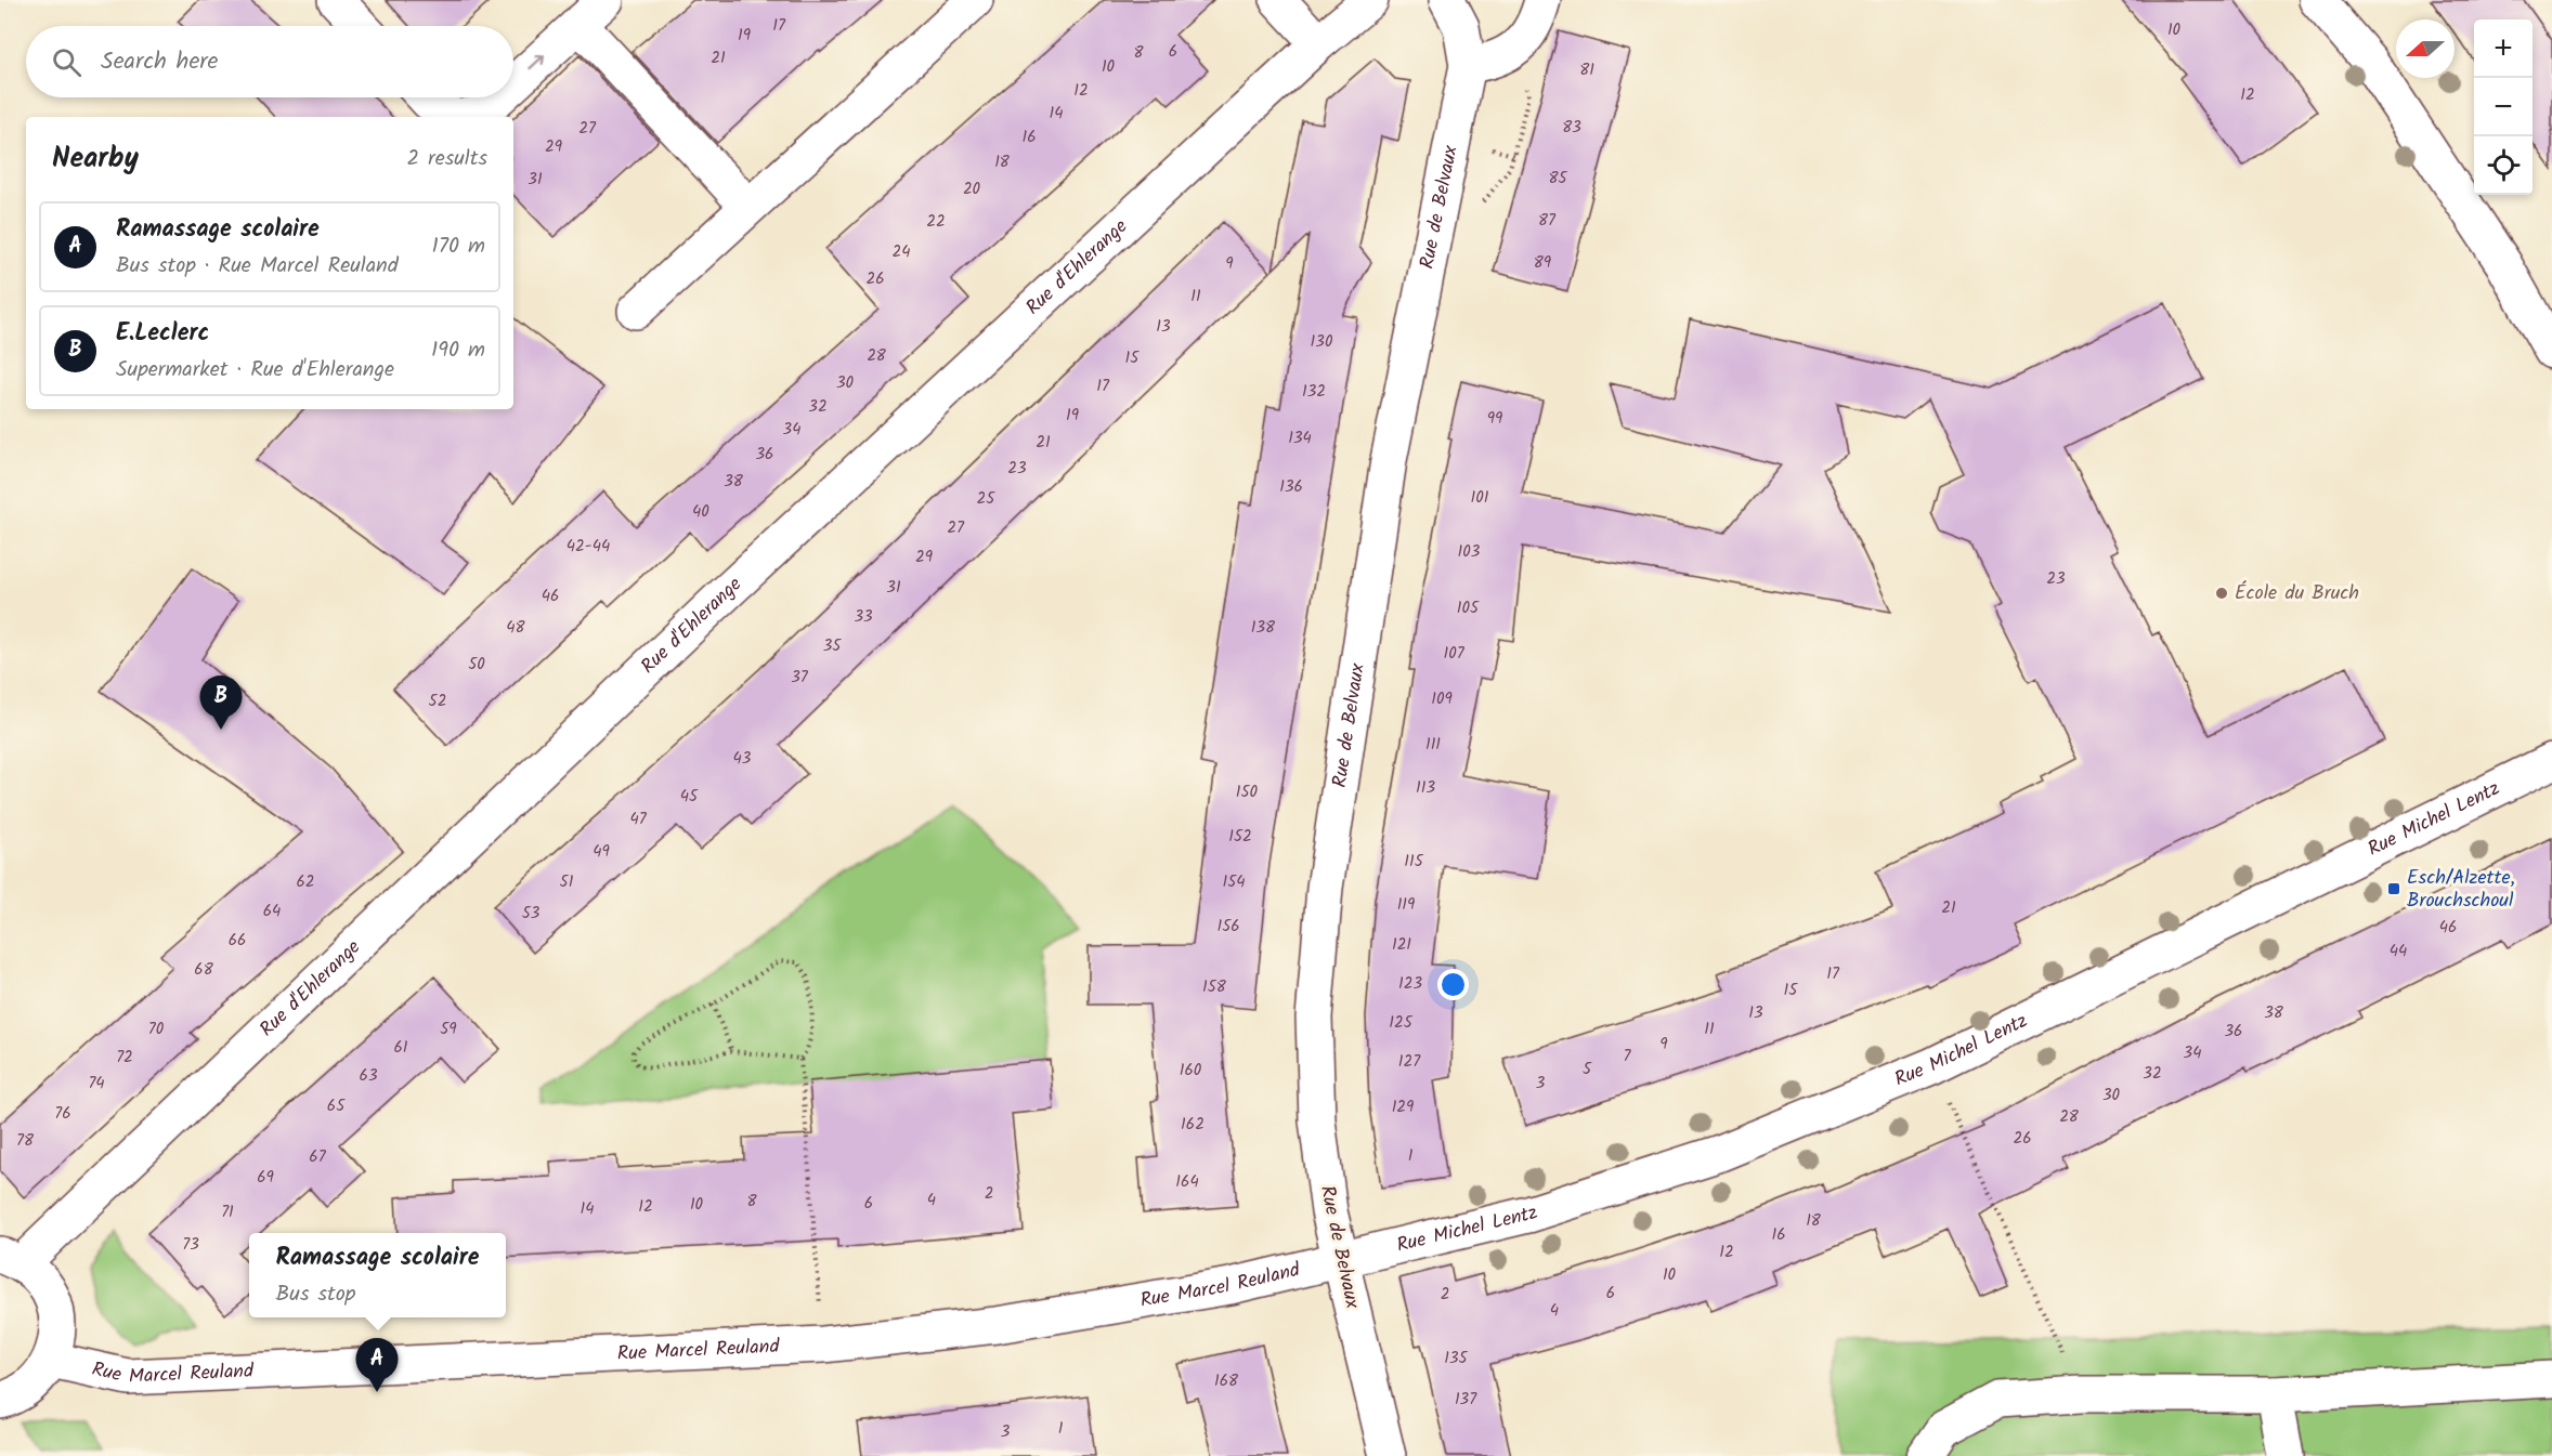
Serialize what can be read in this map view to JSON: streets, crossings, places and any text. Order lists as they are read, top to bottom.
{
  "streets": {
    "street": [
      "Rue de Belvaux",
      "Rue d'Ehlerange",
      "Rue Michel Lentz",
      "Rue Marcel Reuland"
    ]
  },
  "crossings": [
    ["Rue de Belvaux", "Rue Michel Lentz"],
    ["Rue de Belvaux", "Rue Marcel Reuland"],
    ["Rue d'Ehlerange", "Rue Marcel Reuland"],
    ["Rue Michel Lentz", "Rue Marcel Reuland"]
  ],
  "places": {
    "other": ["École du Bruch"],
    "transit": ["Esch/Alzette, Brouchschoul"]
  },
  "house_numbers": [
    "17",
    "10",
    "19",
    "6",
    "8",
    "21",
    "10",
    "81",
    "12",
    "12",
    "14",
    "83",
    "27",
    "16",
    "29",
    "18",
    "85",
    "31",
    "20",
    "87",
    "22",
    "24",
    "89",
    "9",
    "26",
    "11",
    "13",
    "130",
    "28",
    "15",
    "30",
    "17",
    "132",
    "32",
    "19",
    "99",
    "34",
    "134",
    "21",
    "36",
    "23",
    "38",
    "136",
    "101",
    "25",
    "40",
    "27",
    "42-44",
    "103",
    "29",
    "23",
    "31",
    "46",
    "105",
    "33",
    "48",
    "138",
    "35",
    "107",
    "50",
    "37",
    "109",
    "52",
    "111",
    "43",
    "113",
    "150",
    "45",
    "47",
    "152",
    "49",
    "115",
    "62",
    "51",
    "154",
    "119",
    "21",
    "64",
    "53",
    "156",
    "46",
    "66",
    "121",
    "44",
    "68",
    "17",
    "123",
    "158",
    "15",
    "13",
    "38",
    "125",
    "70",
    "59",
    "11",
    "36",
    "9",
    "61",
    "34",
    "7",
    "72",
    "127",
    "5",
    "160",
    "32",
    "63",
    "74",
    "3",
    "30",
    "65",
    "129",
    "76",
    "28",
    "162",
    "26",
    "78",
    "1",
    "67",
    "69",
    "164",
    "2",
    "4",
    "8",
    "6",
    "10",
    "12",
    "14",
    "71",
    "18",
    "16",
    "73",
    "12",
    "10",
    "6",
    "2",
    "4",
    "135",
    "168",
    "137",
    "1",
    "3"
  ],
  "north": "left",
  "page": {
    "map_buttons": ["+", "−"],
    "search": "Search here",
    "heading": ["Nearby", "2 results"],
    "list": [
      {
        "mark": "A",
        "name": "Ramassage scolaire",
        "note": "Bus stop · Rue Marcel Reuland",
        "value": "170 m"
      },
      {
        "mark": "B",
        "name": "E.Leclerc",
        "note": "Supermarket · Rue d'Ehlerange",
        "value": "190 m"
      }
    ],
    "pins": ["B", "A"],
    "popup": ["Ramassage scolaire", "Bus stop"]
  }
}
